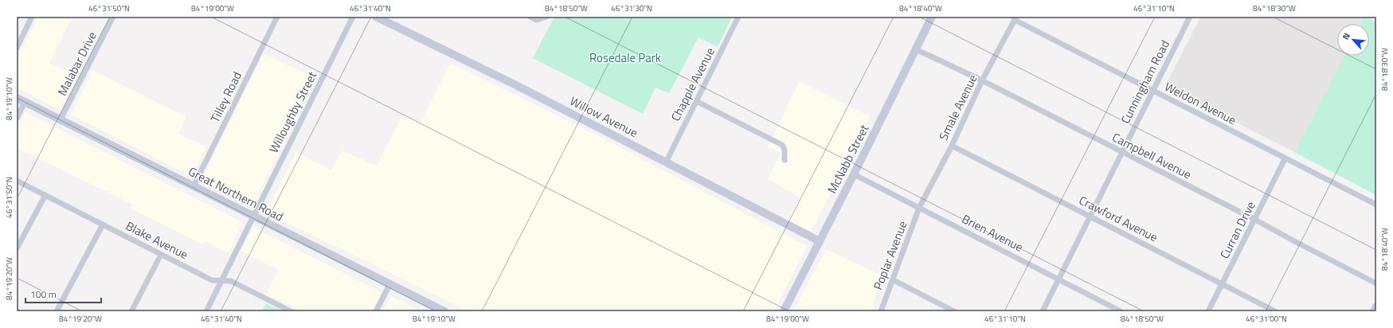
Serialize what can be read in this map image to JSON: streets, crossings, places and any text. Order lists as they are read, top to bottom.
{
  "streets": {
    "main road": ["Willow Avenue", "McNabb Street", "Great Northern Road"],
    "street": [
      "Malabar Drive",
      "Cunningham Road",
      "Chapple Avenue",
      "Tilley Road",
      "Weldon Avenue",
      "Smale Avenue",
      "Willoughby Street",
      "Campbell Avenue",
      "Crawford Avenue",
      "Curran Drive",
      "Brien Avenue",
      "Blake Avenue",
      "Poplar Avenue"
    ]
  },
  "crossings": [
    ["Malabar Drive", "Great Northern Road"],
    ["Cunningham Road", "Weldon Avenue"],
    ["Cunningham Road", "Campbell Avenue"],
    ["Cunningham Road", "Crawford Avenue"],
    ["Cunningham Road", "Brien Avenue"],
    ["Chapple Avenue", "Willow Avenue"],
    ["Tilley Road", "Great Northern Road"],
    ["Weldon Avenue", "Smale Avenue"],
    ["Weldon Avenue", "Curran Drive"],
    ["Smale Avenue", "Campbell Avenue"],
    ["Smale Avenue", "Crawford Avenue"],
    ["Smale Avenue", "Brien Avenue"],
    ["Smale Avenue", "Poplar Avenue"],
    ["Willoughby Street", "Great Northern Road"],
    ["Willoughby Street", "Blake Avenue"],
    ["Willow Avenue", "McNabb Street"],
    ["Campbell Avenue", "McNabb Street"],
    ["Campbell Avenue", "Curran Drive"],
    ["McNabb Street", "Brien Avenue"],
    ["Crawford Avenue", "Curran Drive"],
    ["Brien Avenue", "Poplar Avenue"]
  ],
  "parks": ["Rosedale Park"],
  "scale_bar": "100 m",
  "north": "top left",
  "coordinates": [
    "46°31'50\"N",
    "84°19'00\"W",
    "46°31'40\"N",
    "84°18'50\"W",
    "46°31'30\"N",
    "84°18'40\"W",
    "46°31'10\"N",
    "84°18'30\"W",
    "84°19'10\"W",
    "84°19'20\"W",
    "46°31'00\"N"
  ]
}
